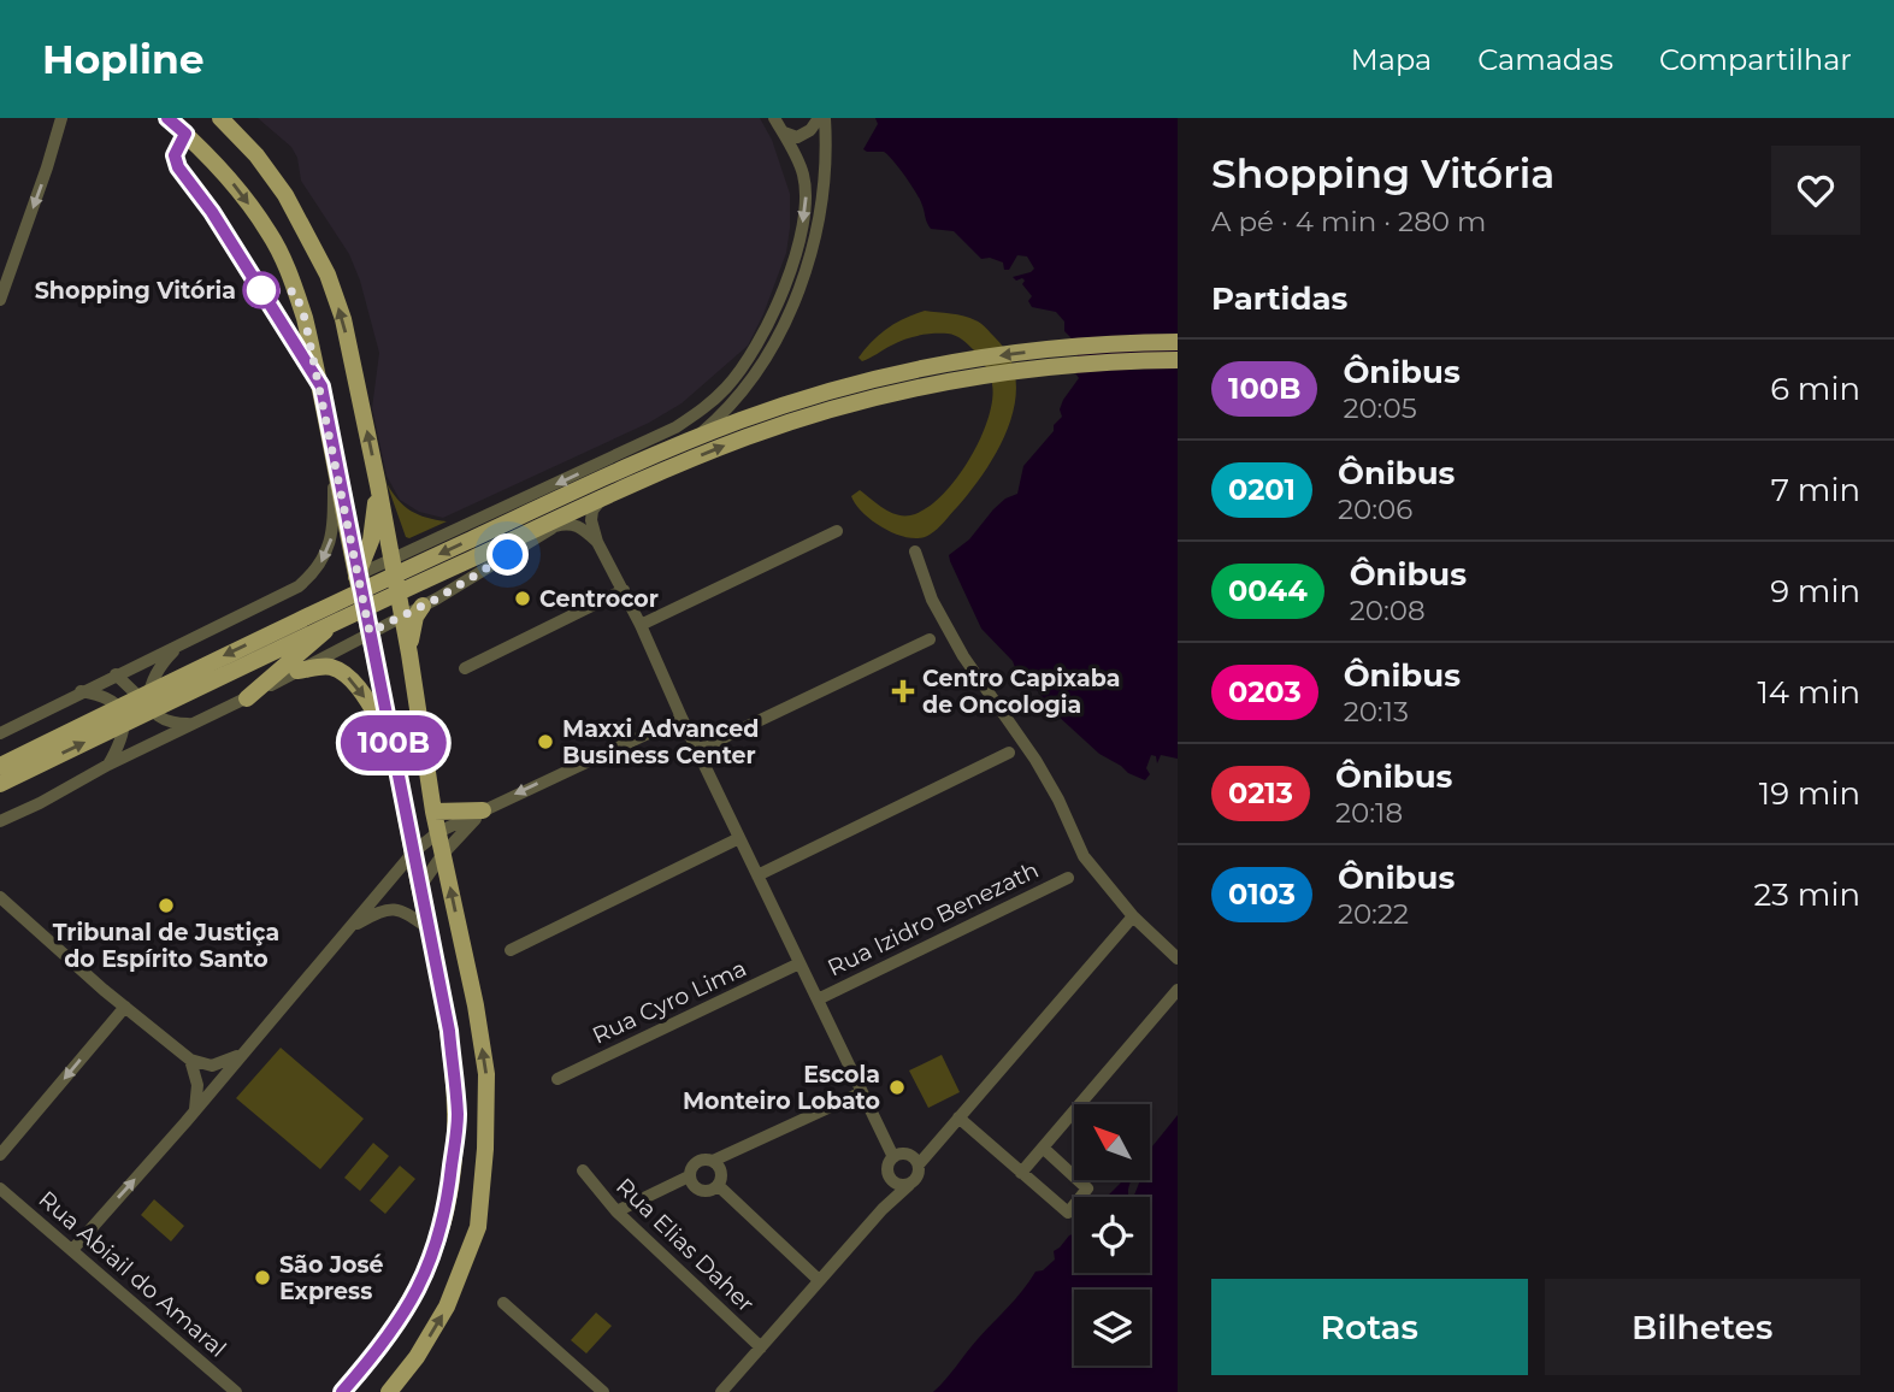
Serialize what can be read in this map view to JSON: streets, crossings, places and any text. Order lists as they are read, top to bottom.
{
  "streets": {
    "street": [
      "Rua Izidro Benezath",
      "Rua Cyro Lima",
      "Rua Elias Daher",
      "Rua Abiail do Amaral"
    ]
  },
  "places": {
    "other": [
      "Shopping Vitória",
      "Centrocor",
      "Maxxi Advanced Business Center",
      "Tribunal de Justiça do Espírito Santo",
      "Escola Monteiro Lobato",
      "São José Express"
    ],
    "health": ["Centro Capixaba de Oncologia"]
  },
  "lines": ["bus line 100B"],
  "north": "top left",
  "page": {
    "header": "Hopline",
    "nav": ["Mapa", "Camadas", "Compartilhar"],
    "on_map": "100B",
    "heading": [
      ["Shopping Vitória", "A pé · 4 min · 280 m"],
      "Partidas"
    ],
    "list": [
      {
        "mark": "100B",
        "name": "Ônibus",
        "note": "20:05",
        "value": "6 min"
      },
      {
        "mark": "0201",
        "name": "Ônibus",
        "note": "20:06",
        "value": "7 min"
      },
      {
        "mark": "0044",
        "name": "Ônibus",
        "note": "20:08",
        "value": "9 min"
      },
      {
        "mark": "0203",
        "name": "Ônibus",
        "note": "20:13",
        "value": "14 min"
      },
      {
        "mark": "0213",
        "name": "Ônibus",
        "note": "20:18",
        "value": "19 min"
      },
      {
        "mark": "0103",
        "name": "Ônibus",
        "note": "20:22",
        "value": "23 min"
      }
    ],
    "buttons": ["Rotas", "Bilhetes"]
  }
}
